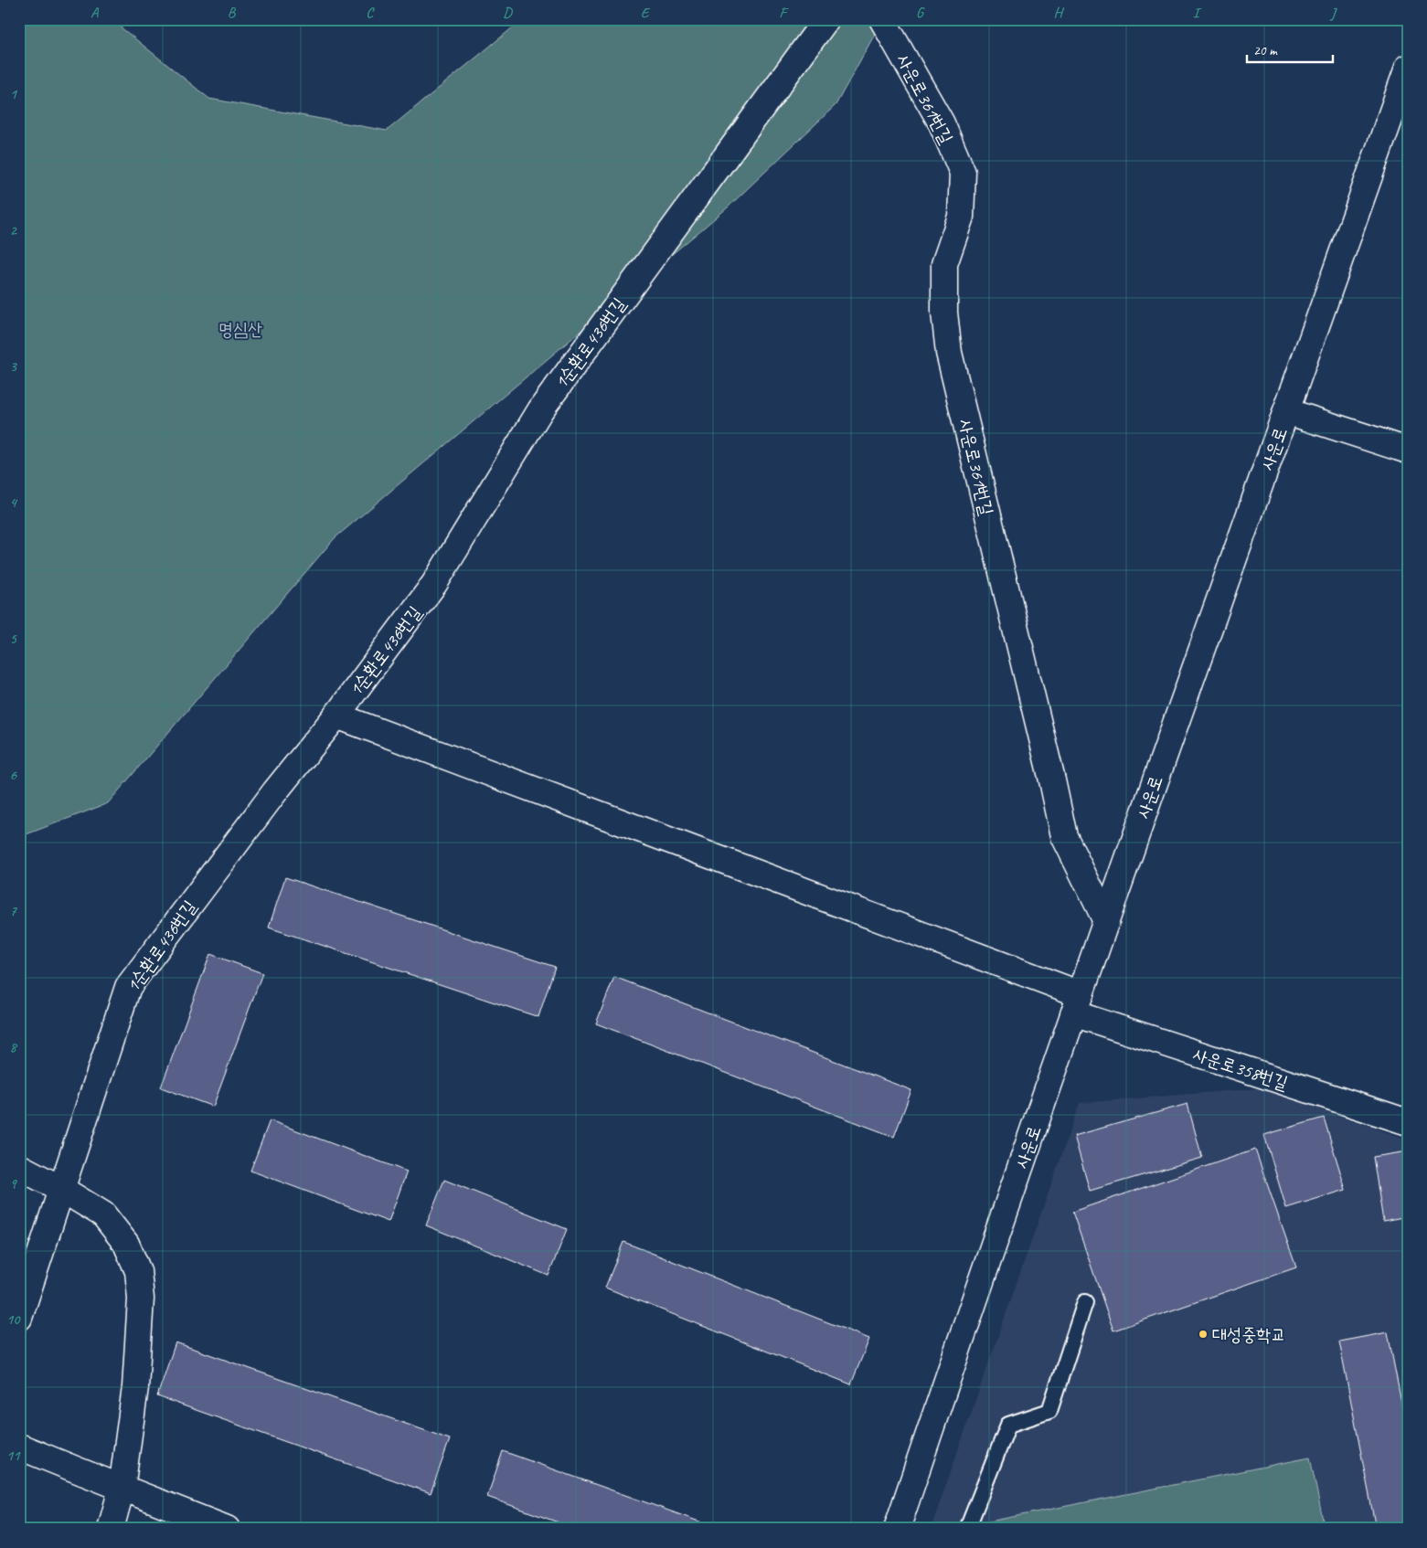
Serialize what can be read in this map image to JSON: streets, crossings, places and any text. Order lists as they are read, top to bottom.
{
  "streets": {
    "street": [
      "사운로361번길",
      "1순환로436번길",
      "사운로",
      "사운로358번길"
    ]
  },
  "crossings": [
    ["사운로361번길", "사운로"],
    ["1순환로436번길", "사운로358번길"],
    ["사운로", "사운로358번길"]
  ],
  "parks": ["명심산"],
  "places": ["대성중학교"],
  "scale_bar": "20 m",
  "grid": {
    "columns": [
      "A",
      "B",
      "C",
      "D",
      "E",
      "F",
      "G",
      "H",
      "I",
      "J"
    ],
    "rows": [
      "1",
      "2",
      "3",
      "4",
      "5",
      "6",
      "7",
      "8",
      "9",
      "10",
      "11"
    ]
  }
}
